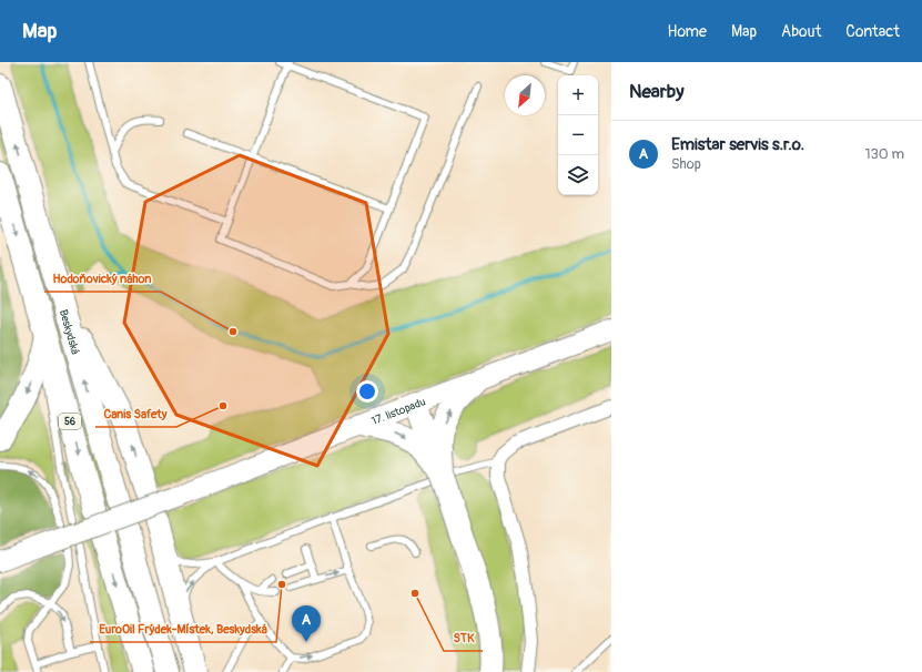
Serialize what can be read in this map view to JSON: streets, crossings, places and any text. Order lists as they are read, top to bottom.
{
  "streets": {
    "main road": ["Beskydská", "17. listopadu", "56"]
  },
  "places": [
    "Hodoňovický náhon",
    "Canis Safety",
    "EuroOil Frýdek-Místek, Beskydská",
    "STK"
  ],
  "north": "bottom left",
  "page": {
    "header": "Map",
    "nav": [
      "Home",
      "Map",
      "About",
      "Contact"
    ],
    "heading": "Nearby",
    "map_buttons": ["+", "−"],
    "list": [
      {
        "mark": "A",
        "name": "Emistar servis s.r.o.",
        "note": "Shop",
        "value": "130 m"
      }
    ],
    "pins": "A"
  }
}
